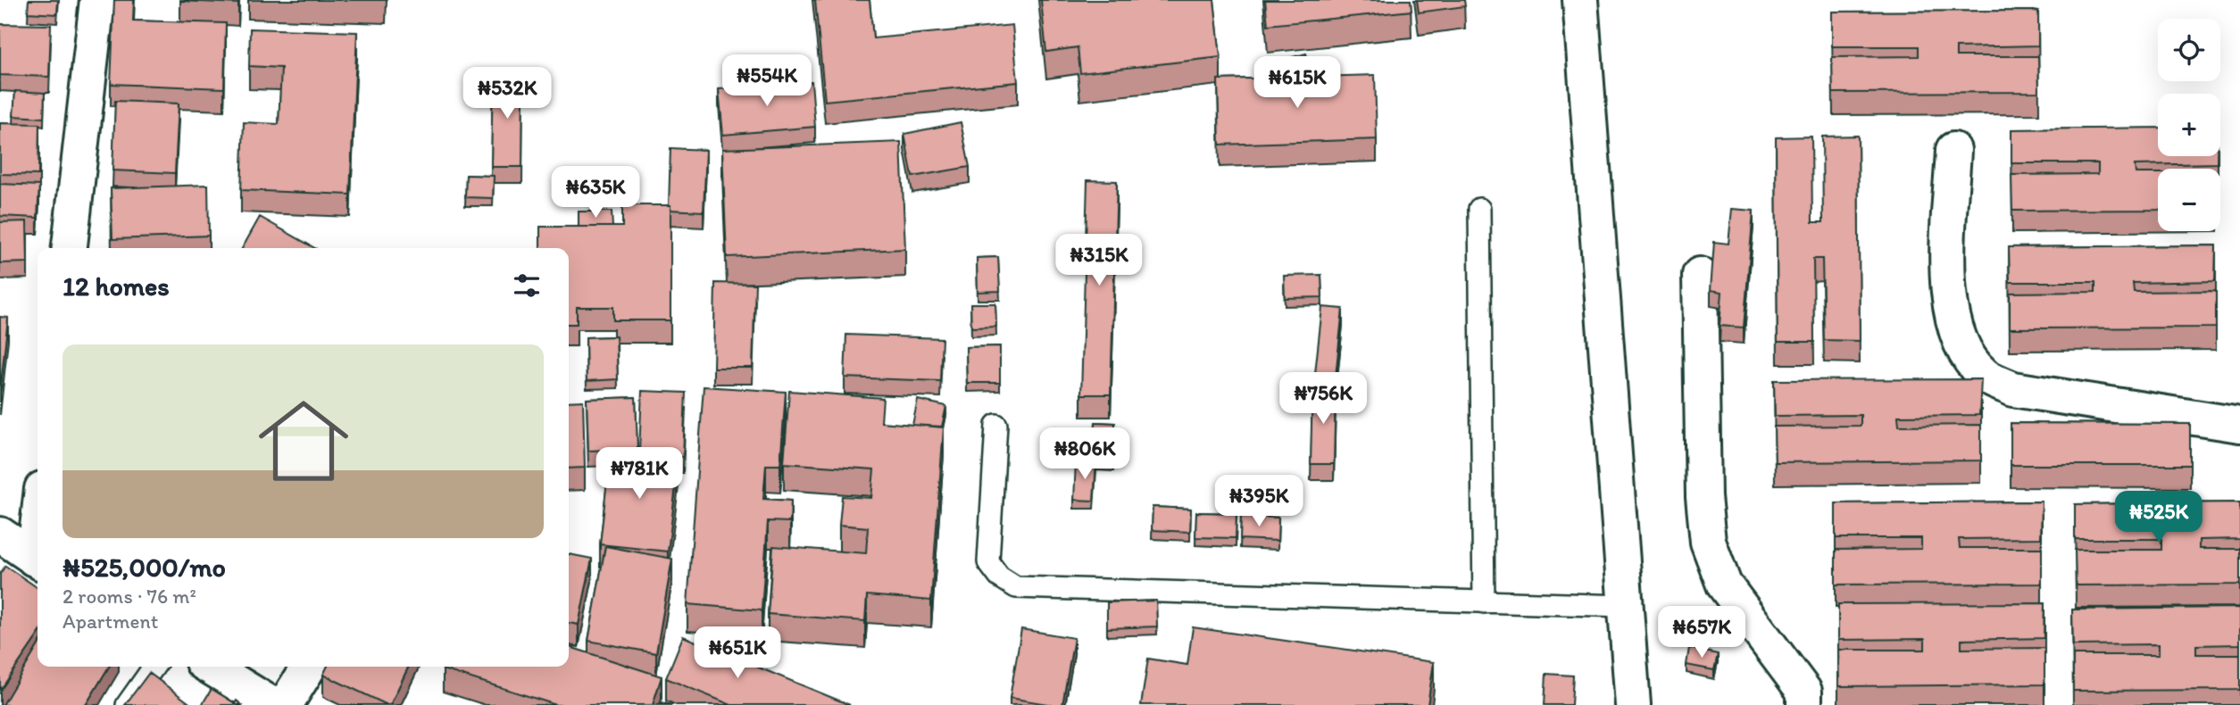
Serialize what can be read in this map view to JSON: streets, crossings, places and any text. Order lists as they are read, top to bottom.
{
  "page": {
    "map_buttons": ["+", "−"],
    "price": [
      "₦554K",
      "₦615K",
      "₦532K",
      "₦635K",
      "₦315K",
      "₦756K",
      "₦806K",
      "₦781K",
      "₦395K",
      "₦525K",
      "₦657K",
      "₦651K"
    ],
    "heading": "12 homes",
    "list": [
      {
        "name": "₦525,000/mo",
        "note": "2 rooms · 76 m² · Apartment"
      }
    ]
  }
}
